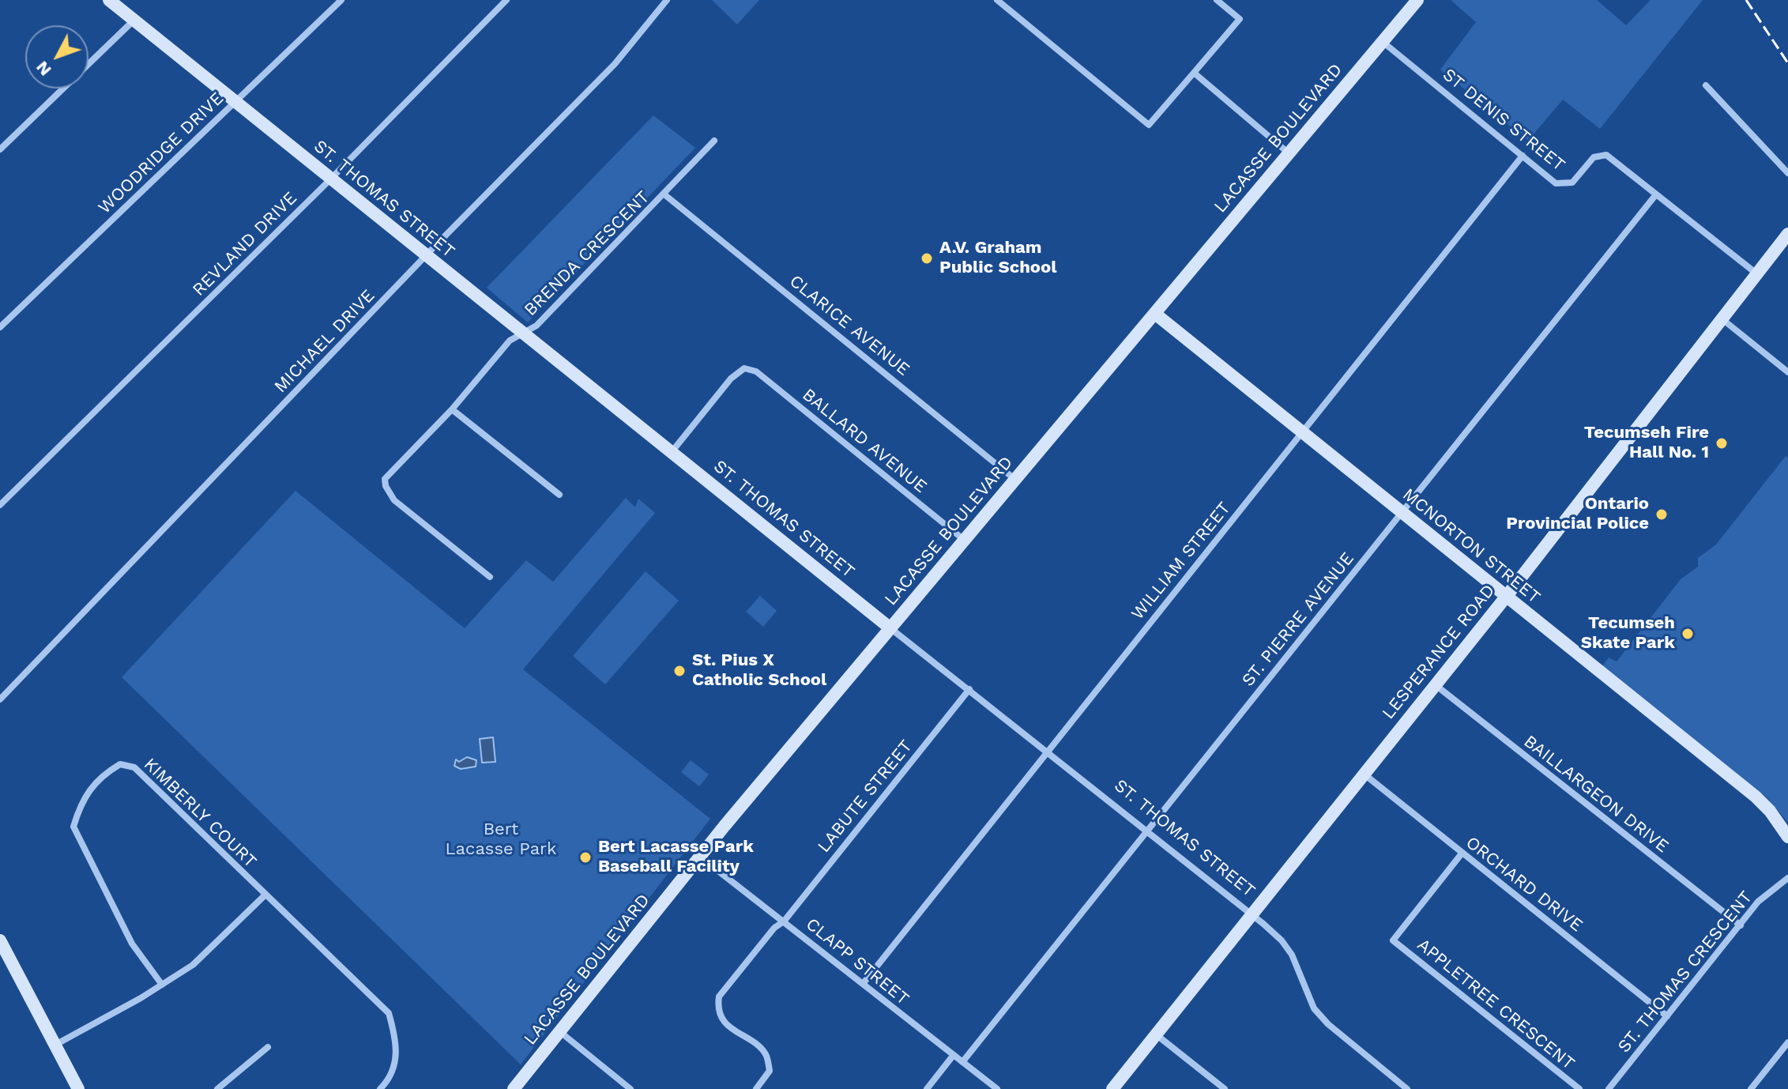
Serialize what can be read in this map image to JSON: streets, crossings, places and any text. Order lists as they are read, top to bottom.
{
  "streets": {
    "street": [
      "ST DENIS STREET",
      "LACASSE BOULEVARD",
      "WOODRIDGE DRIVE",
      "ST. THOMAS STREET",
      "REVLAND DRIVE",
      "BRENDA CRESCENT",
      "CLARICE AVENUE",
      "MICHAEL DRIVE",
      "BALLARD AVENUE",
      "MCNORTON STREET",
      "WILLIAM STREET",
      "ST. PIERRE AVENUE",
      "LESPERANCE ROAD",
      "BAILLARGEON DRIVE",
      "LABUTE STREET",
      "KIMBERLY COURT",
      "ORCHARD DRIVE",
      "CLAPP STREET",
      "ST. THOMAS CRESCENT",
      "APPLETREE CRESCENT"
    ]
  },
  "crossings": [
    ["ST DENIS STREET", "LACASSE BOULEVARD"],
    ["ST DENIS STREET", "WILLIAM STREET"],
    ["ST DENIS STREET", "ST. PIERRE AVENUE"],
    ["ST DENIS STREET", "LESPERANCE ROAD"],
    ["LACASSE BOULEVARD", "ST. THOMAS STREET"],
    ["LACASSE BOULEVARD", "CLARICE AVENUE"],
    ["LACASSE BOULEVARD", "BALLARD AVENUE"],
    ["LACASSE BOULEVARD", "MCNORTON STREET"],
    ["LACASSE BOULEVARD", "CLAPP STREET"],
    ["WOODRIDGE DRIVE", "ST. THOMAS STREET"],
    ["ST. THOMAS STREET", "REVLAND DRIVE"],
    ["ST. THOMAS STREET", "BRENDA CRESCENT"],
    ["ST. THOMAS STREET", "MICHAEL DRIVE"],
    ["ST. THOMAS STREET", "BALLARD AVENUE"],
    ["ST. THOMAS STREET", "WILLIAM STREET"],
    ["ST. THOMAS STREET", "ST. PIERRE AVENUE"],
    ["ST. THOMAS STREET", "LESPERANCE ROAD"],
    ["ST. THOMAS STREET", "LABUTE STREET"],
    ["BRENDA CRESCENT", "CLARICE AVENUE"],
    ["MCNORTON STREET", "WILLIAM STREET"],
    ["MCNORTON STREET", "ST. PIERRE AVENUE"],
    ["MCNORTON STREET", "LESPERANCE ROAD"],
    ["WILLIAM STREET", "CLAPP STREET"],
    ["ST. PIERRE AVENUE", "CLAPP STREET"],
    ["LESPERANCE ROAD", "BAILLARGEON DRIVE"],
    ["LESPERANCE ROAD", "ORCHARD DRIVE"],
    ["BAILLARGEON DRIVE", "ST. THOMAS CRESCENT"],
    ["LABUTE STREET", "CLAPP STREET"],
    ["ORCHARD DRIVE", "ST. THOMAS CRESCENT"],
    ["ORCHARD DRIVE", "APPLETREE CRESCENT"]
  ],
  "parks": ["Bert Lacasse Park"],
  "places": [
    "A.V. Graham Public School",
    "Tecumseh Fire Hall No. 1",
    "Ontario Provincial Police",
    "Tecumseh Skate Park",
    "St. Pius X Catholic School",
    "Bert Lacasse Park Baseball Facility"
  ],
  "north": "bottom left"
}
